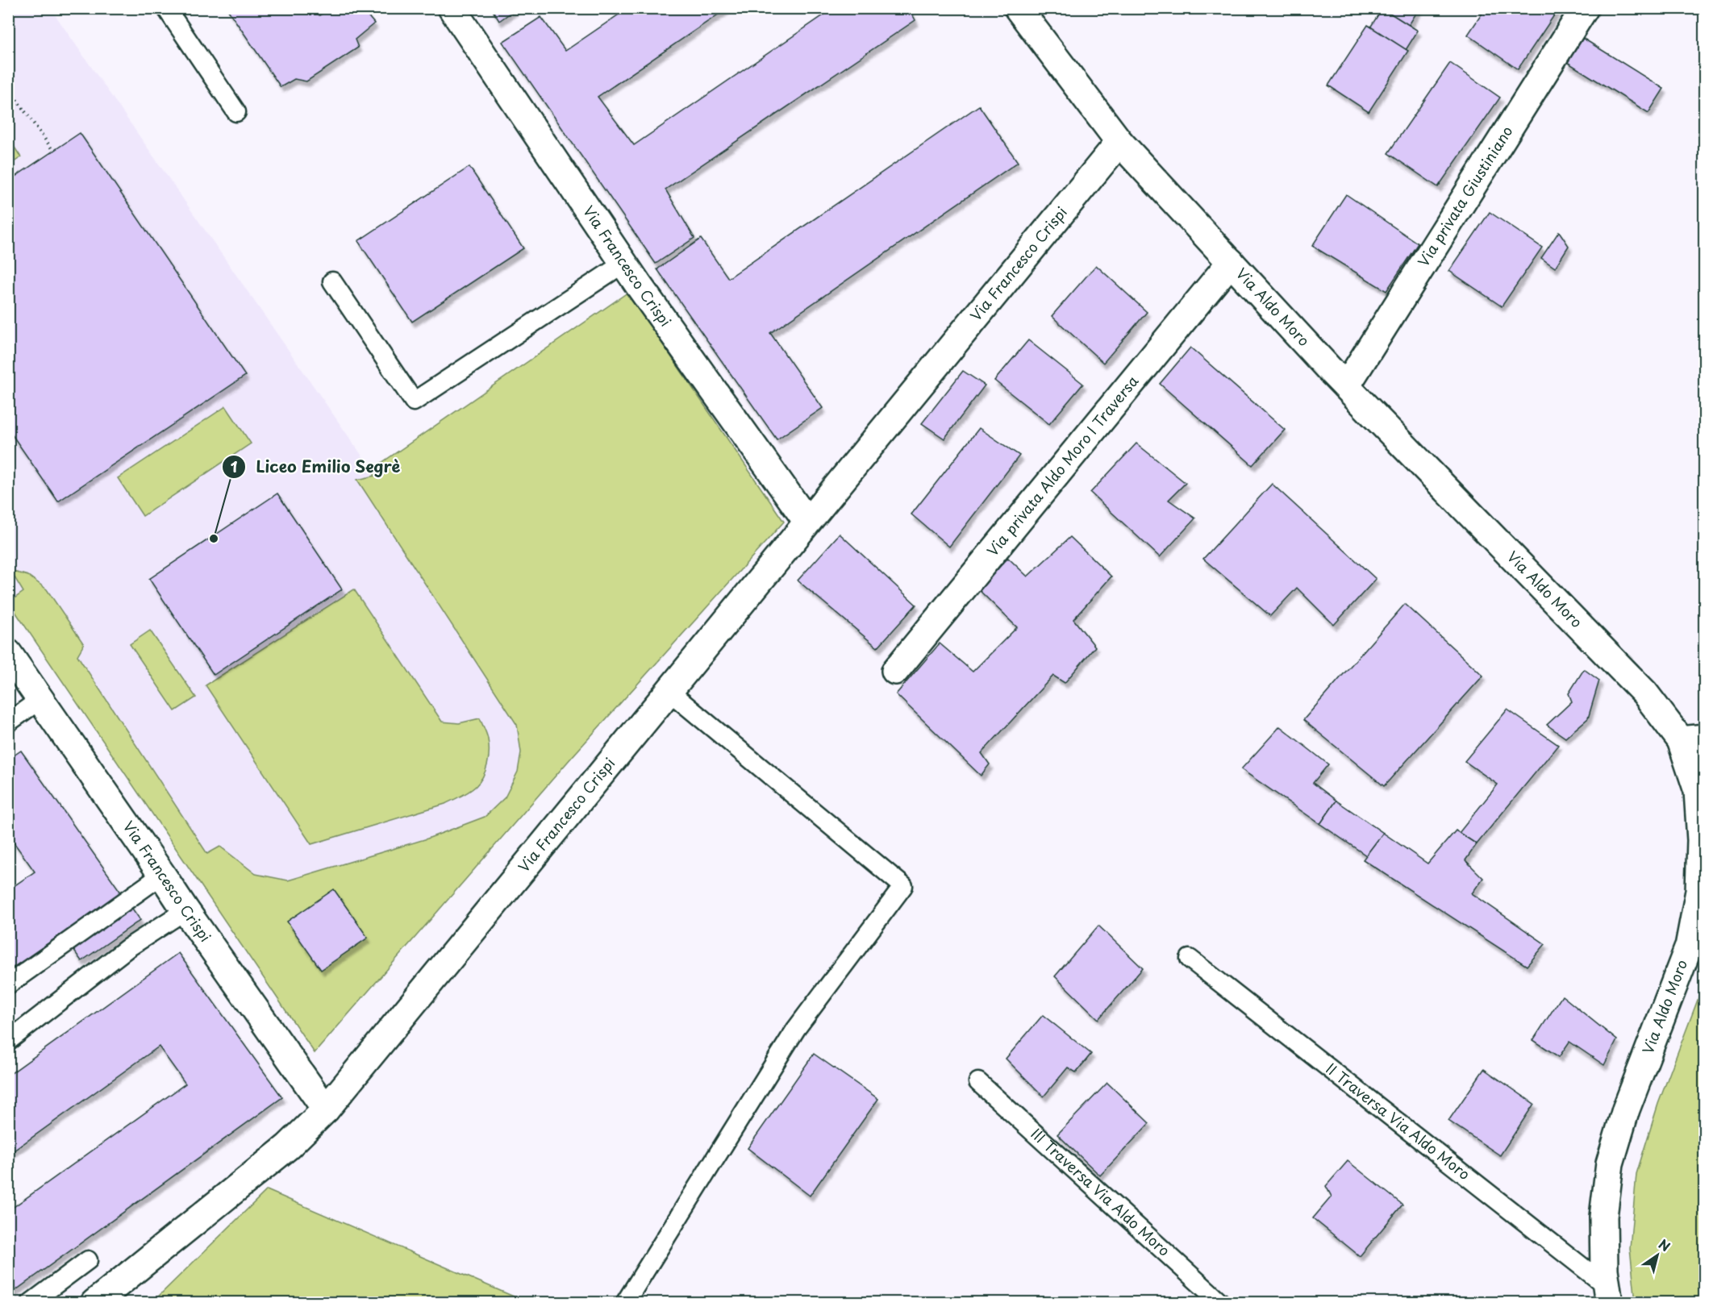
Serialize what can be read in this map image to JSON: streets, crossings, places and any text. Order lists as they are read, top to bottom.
{
  "streets": {
    "street": [
      "Via privata Giustiniano",
      "Via Francesco Crispi",
      "Via Aldo Moro",
      "Via privata Aldo Moro I Traversa"
    ],
    "lane": ["II Traversa Via Aldo Moro", "III Traversa Via Aldo Moro"]
  },
  "crossings": [
    ["Via privata Giustiniano", "Via Aldo Moro"],
    ["Via Francesco Crispi", "Via Aldo Moro"],
    ["Via Aldo Moro", "Via privata Aldo Moro I Traversa"],
    ["Via Aldo Moro", "II Traversa Via Aldo Moro"]
  ],
  "places": ["Liceo Emilio Segrè"],
  "north": "top right"
}
